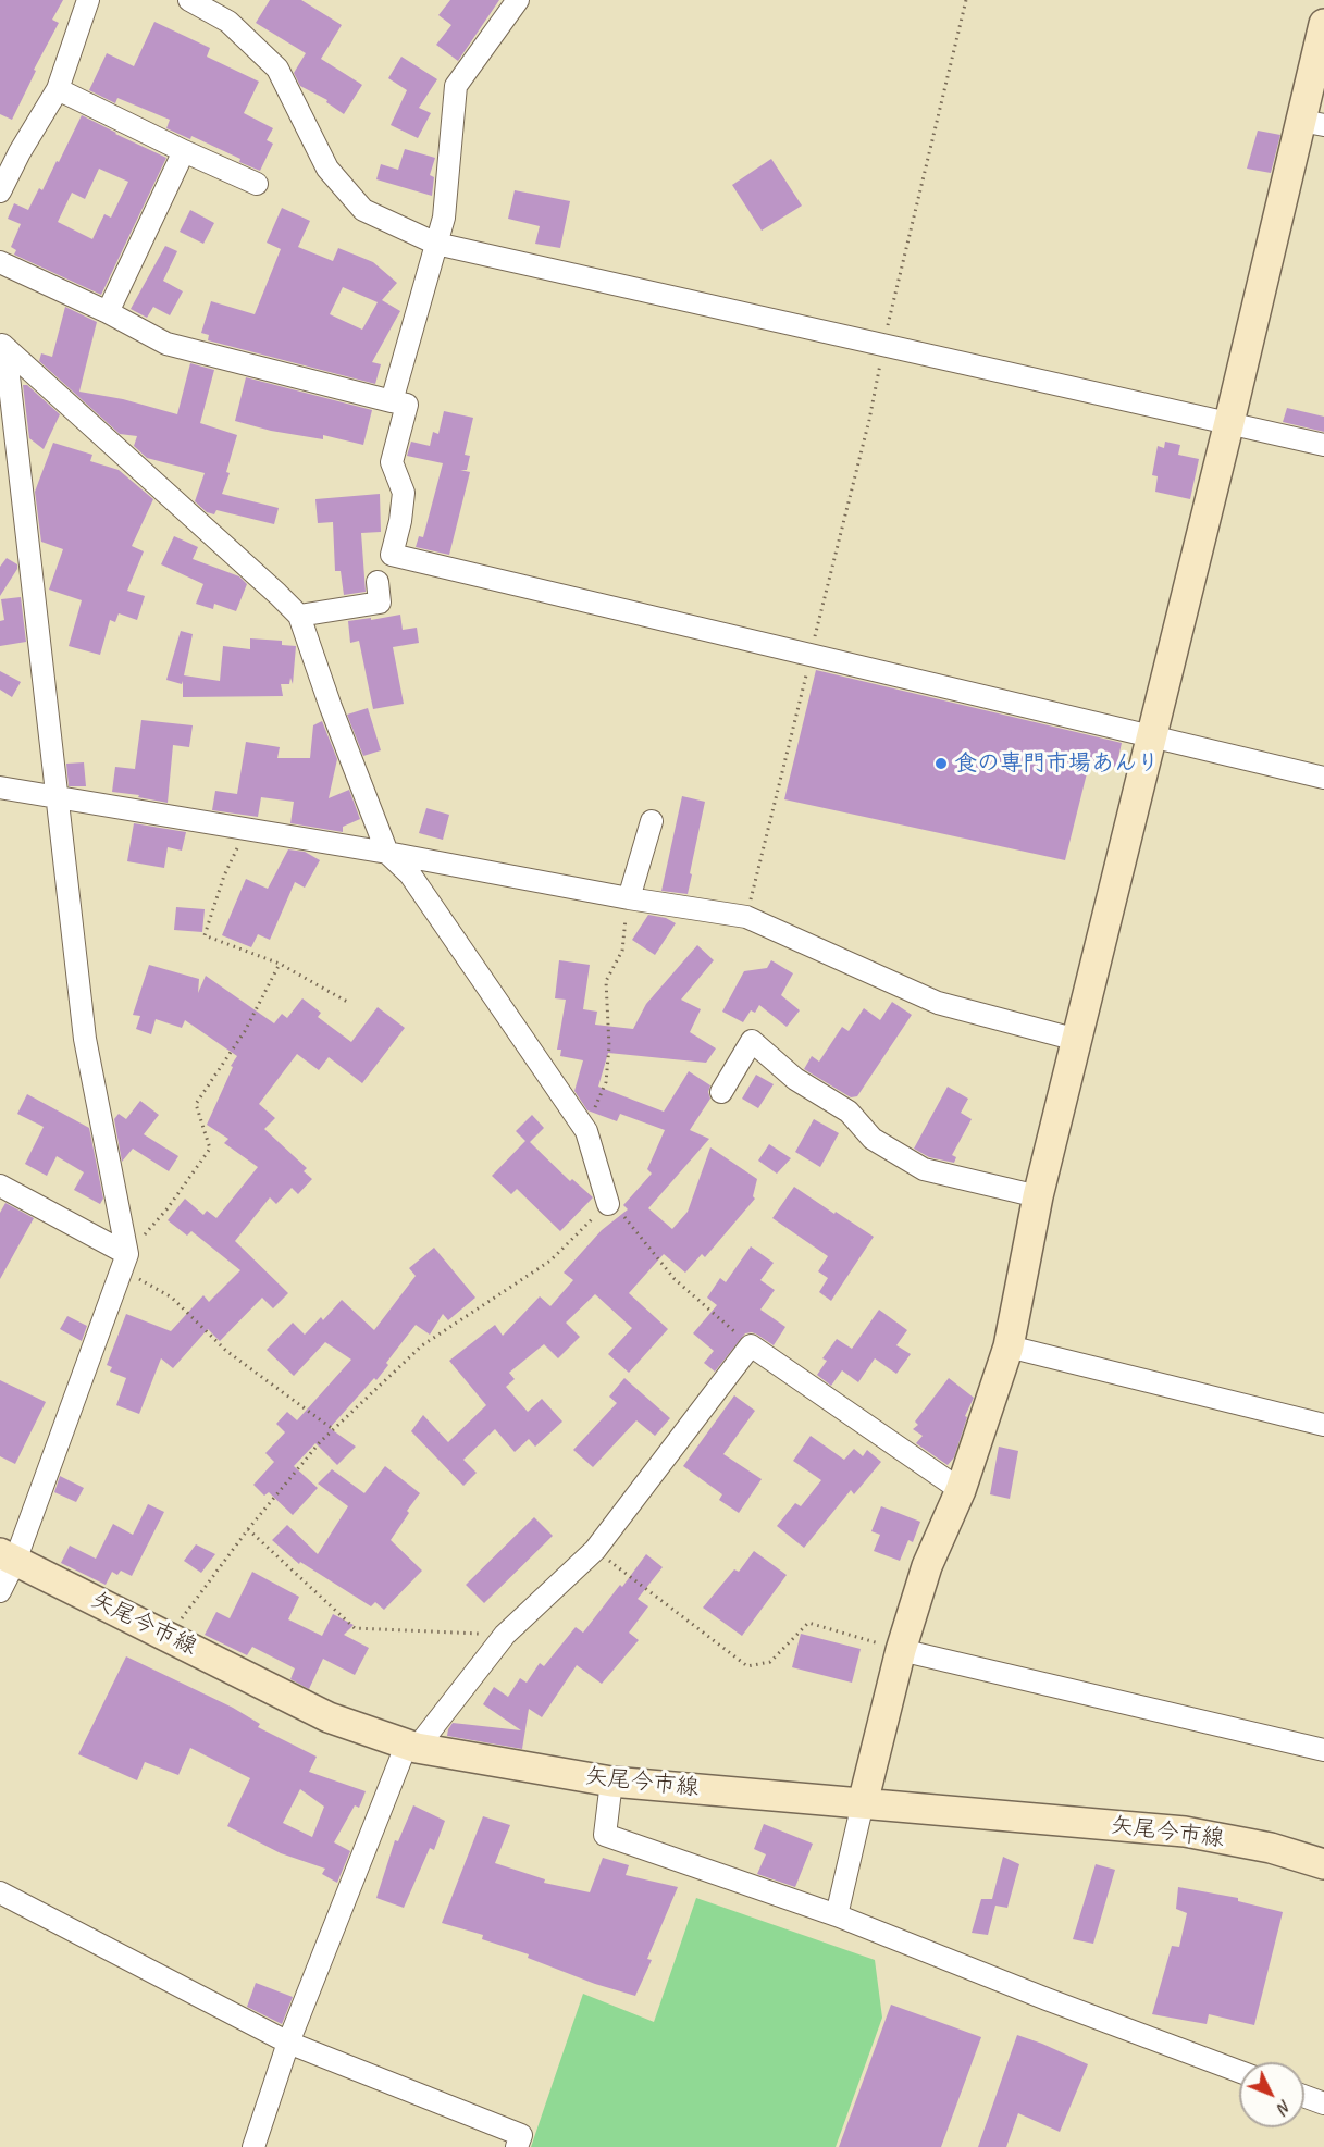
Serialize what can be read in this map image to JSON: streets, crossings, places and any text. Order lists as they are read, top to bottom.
{
  "streets": {
    "street": ["矢尾今市線"]
  },
  "places": ["食の専門市場あんり"],
  "north": "bottom right"
}
